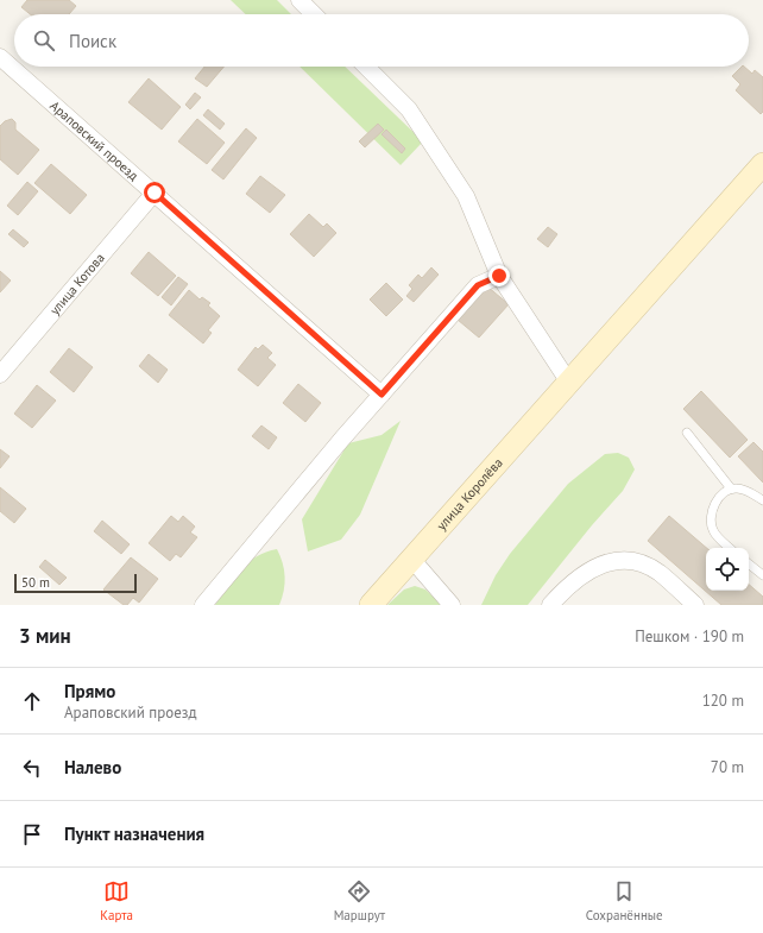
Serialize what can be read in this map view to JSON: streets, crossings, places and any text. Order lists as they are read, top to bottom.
{
  "streets": {
    "main road": ["улица Королёва"],
    "street": ["Араповский проезд", "улица Котова"]
  },
  "crossings": [
    ["Араповский проезд", "улица Котова"]
  ],
  "scale_bar": "50 m",
  "page": {
    "search": "Поиск",
    "scale": "50 m",
    "heading": ["3 мин", "Пешком · 190 m"],
    "list": [
      ["Прямо", "Араповский проезд", "120 m"],
      ["Налево", "70 m"],
      "Пункт назначения"
    ],
    "nav": ["Карта", "Маршрут", "Сохранённые"]
  }
}
